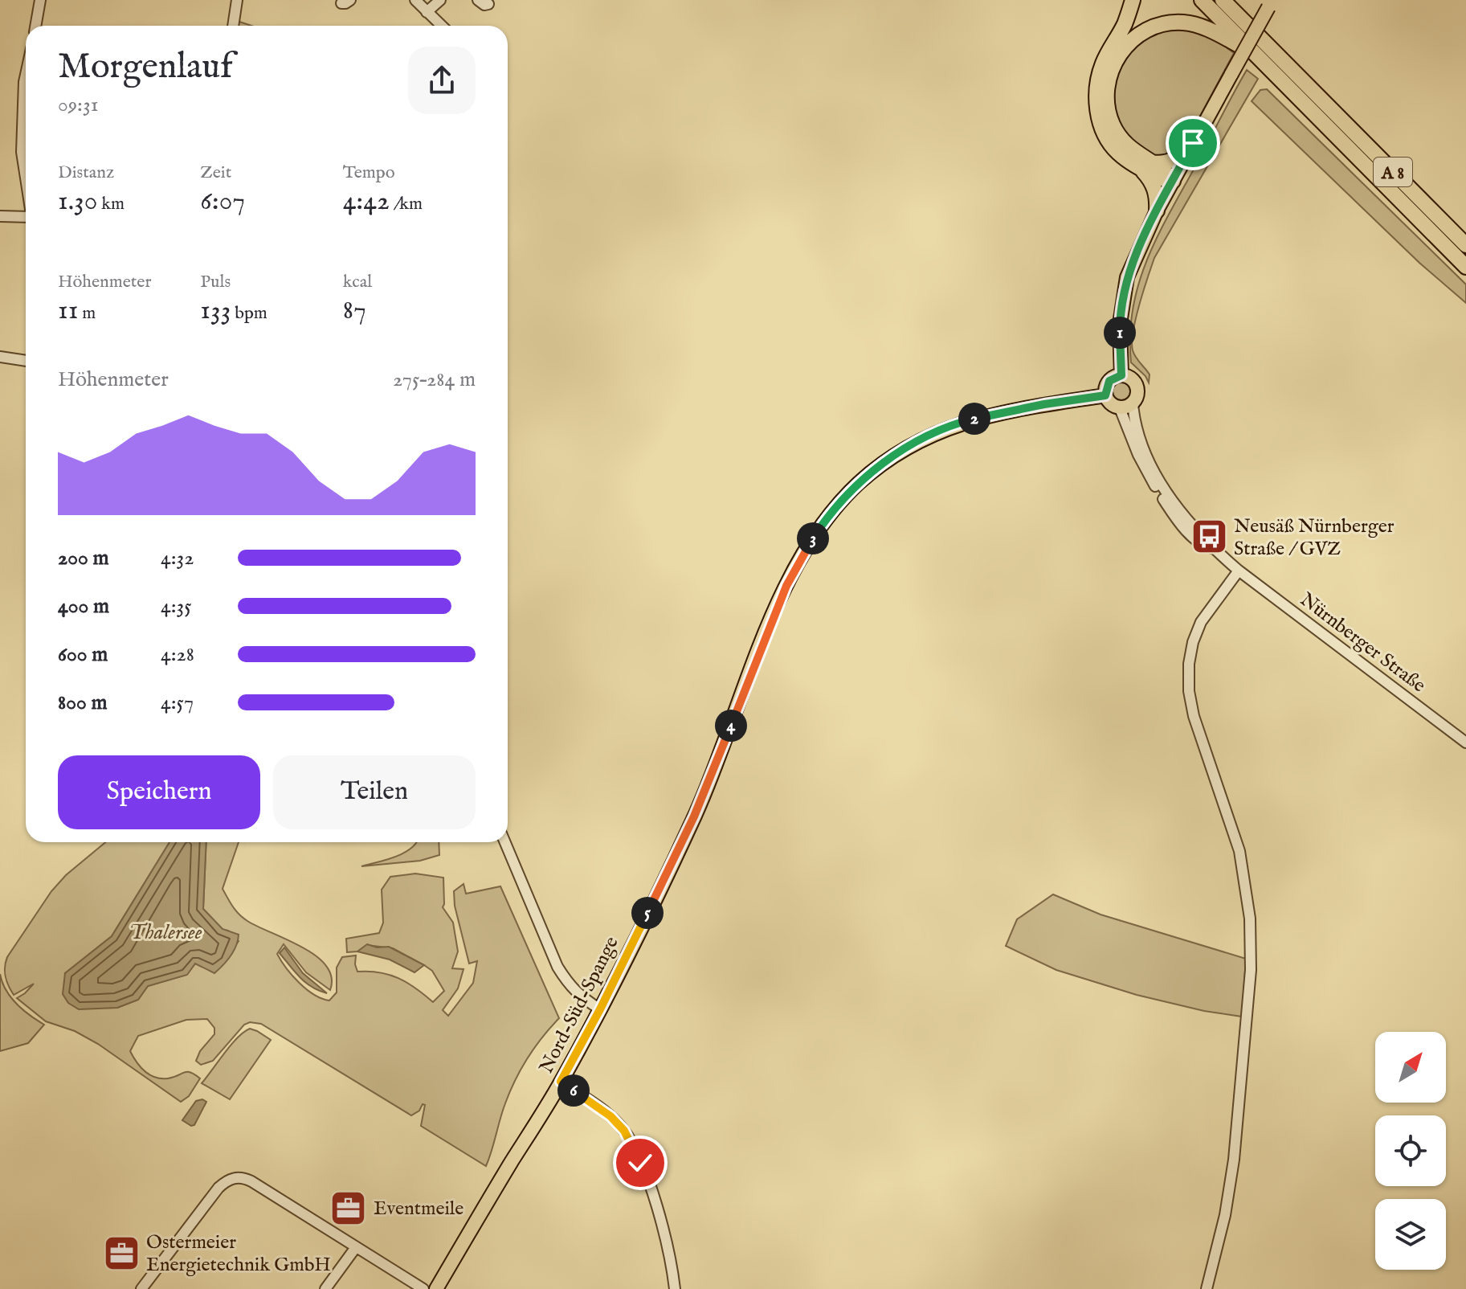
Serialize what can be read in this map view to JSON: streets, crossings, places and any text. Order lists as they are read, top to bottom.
{
  "streets": {
    "highway": ["A 8"],
    "main road": ["Nord-Süd-Spange"],
    "street": ["Nürnberger Straße"]
  },
  "crossings": [
    ["Nürnberger Straße", "Nord-Süd-Spange"]
  ],
  "water": ["Thalersee"],
  "places": {
    "bus stop": ["Neusäß Nürnberger Straße / GVZ"],
    "office": ["Eventmeile", "Ostermeier Energietechnik GmbH"]
  },
  "north": "top right",
  "page": {
    "heading": ["Morgenlauf", "09:31"],
    "stats": [
      ["Distanz", "1.30 km"],
      ["Zeit", "6:07"],
      ["Tempo", "4:42 /km"],
      ["Höhenmeter", "11 m"],
      ["Puls", "133 bpm"],
      ["kcal", "87"]
    ],
    "pins": [
      "1",
      "2",
      "3",
      "4",
      "5",
      "6"
    ],
    "chart": ["Höhenmeter", "275–284 m"],
    "list": [
      {
        "name": "200 m",
        "note": "4:32"
      },
      {
        "name": "400 m",
        "note": "4:35"
      },
      {
        "name": "600 m",
        "note": "4:28"
      },
      {
        "name": "800 m",
        "note": "4:57"
      }
    ],
    "buttons": ["Speichern", "Teilen"]
  }
}
